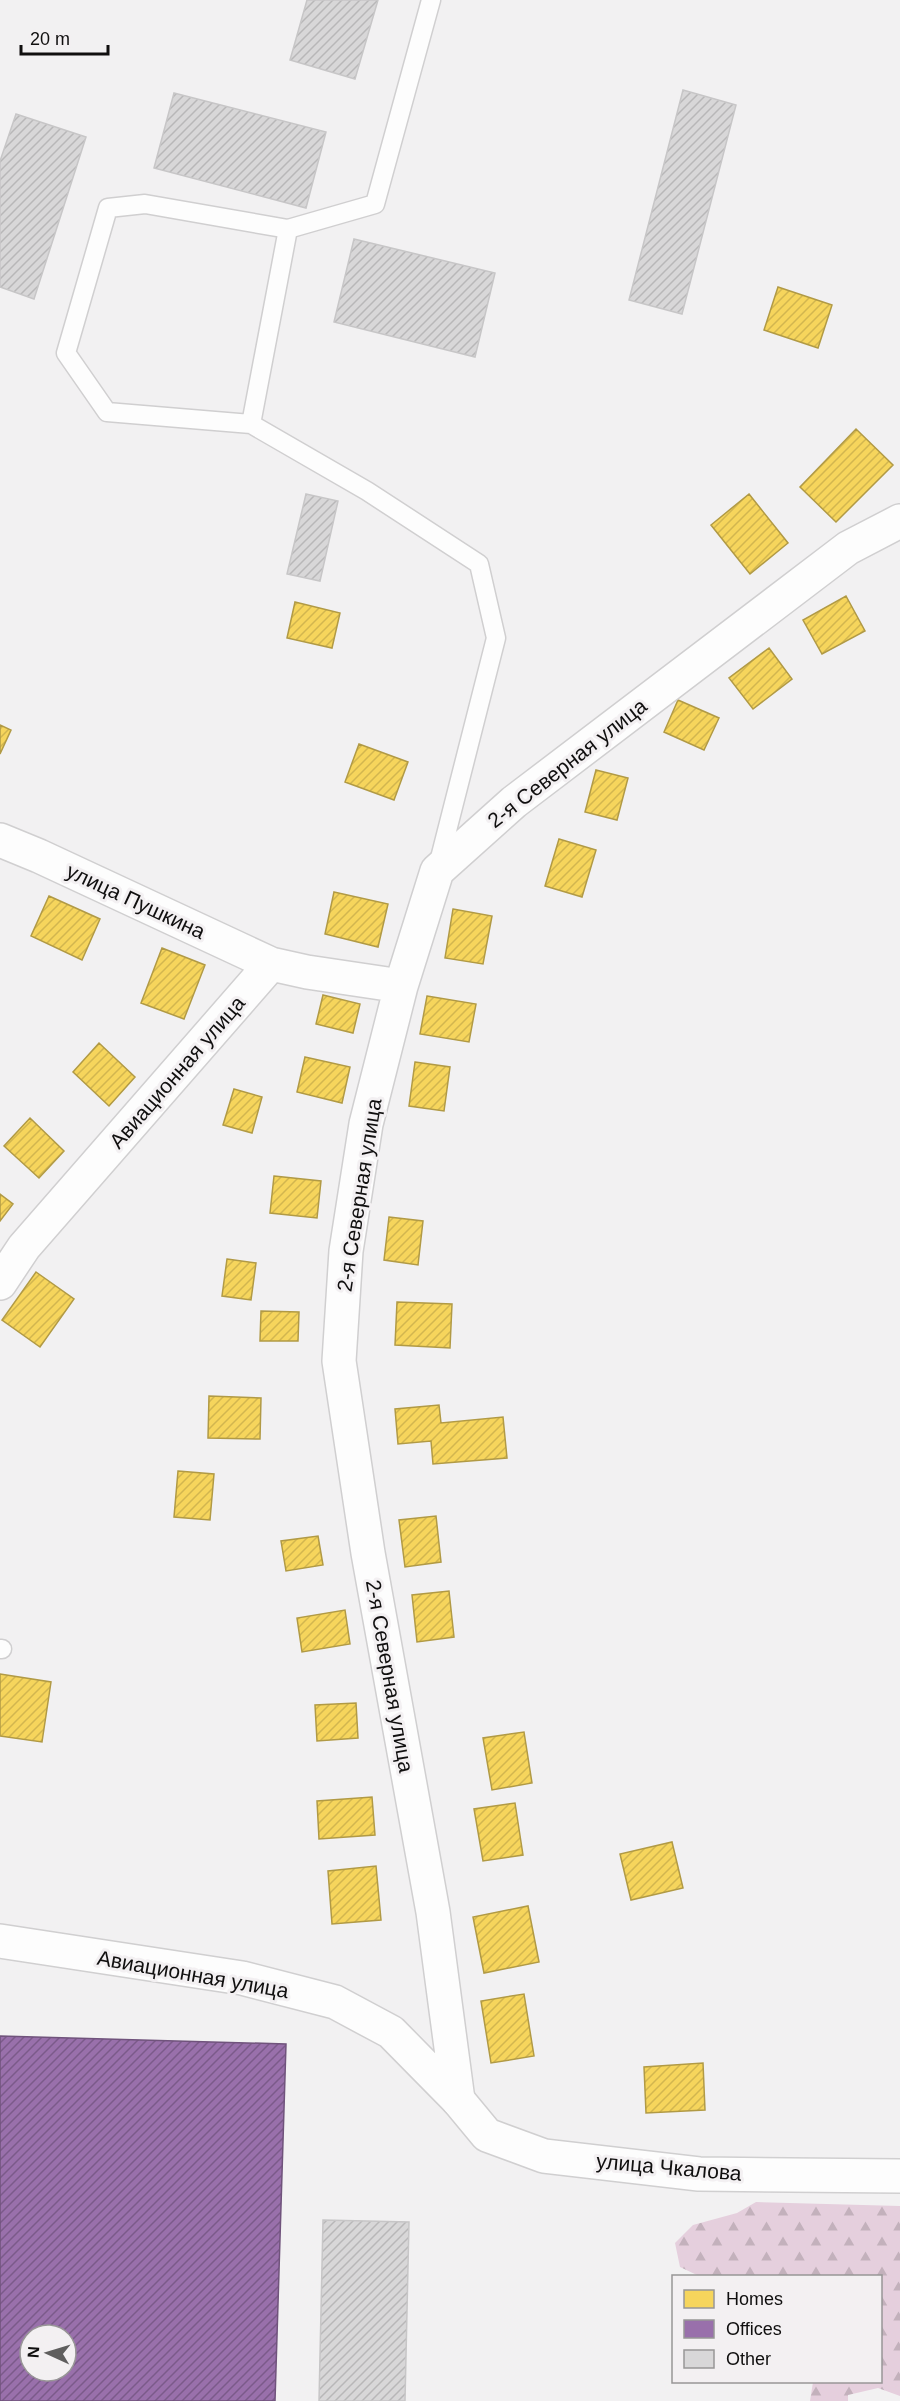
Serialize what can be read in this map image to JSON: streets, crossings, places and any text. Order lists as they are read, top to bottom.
{
  "streets": {
    "street": [
      "2-я Северная улица",
      "улица Пушкина",
      "Авиационная улица",
      "улица Чкалова"
    ]
  },
  "crossings": [
    ["2-я Северная улица", "Авиационная улица"],
    ["2-я Северная улица", "улица Чкалова"],
    ["улица Пушкина", "Авиационная улица"],
    ["Авиационная улица", "улица Чкалова"]
  ],
  "legend": ["Homes", "Offices", "Other"],
  "scale_bar": "20 m",
  "north": "left"
}
